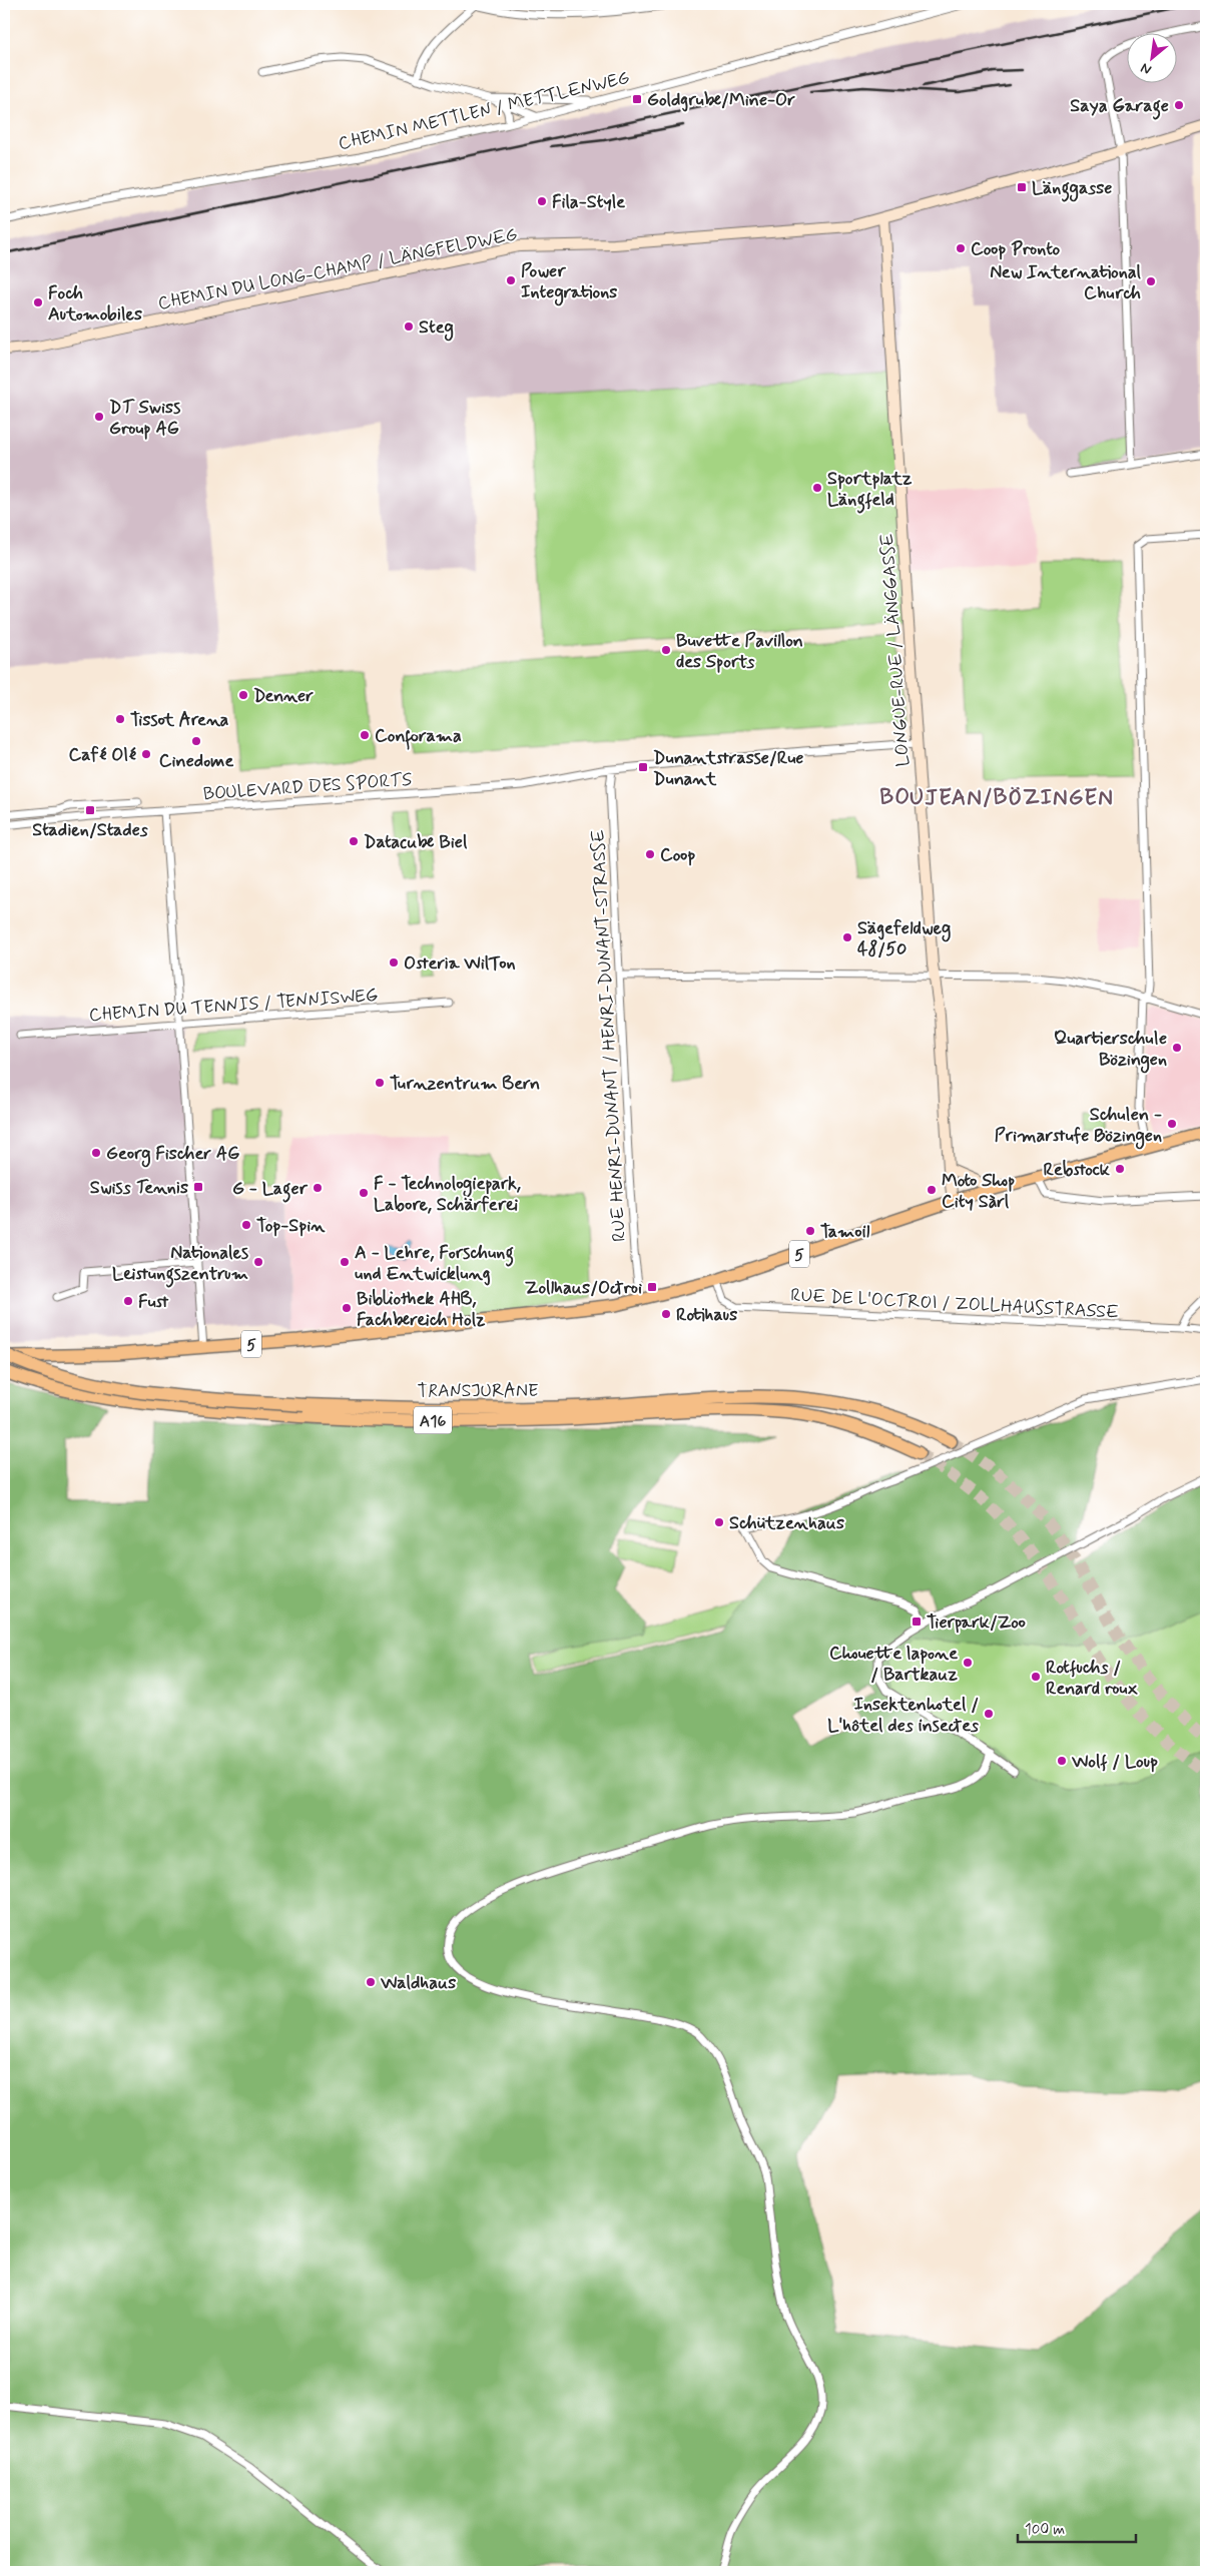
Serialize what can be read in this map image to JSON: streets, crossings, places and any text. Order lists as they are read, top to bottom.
{
  "streets": {
    "highway": ["TRANSJURANE", "A16"],
    "main road": ["CHEMIN DU LONG-CHAMP / LÄNGFELDWEG", "LONGUE-RUE / LÄNGGASSE", "5"],
    "street": [
      "CHEMIN METTLEN / METTLENWEG",
      "BOULEVARD DES SPORTS",
      "CHEMIN DU TENNIS / TENNISWEG",
      "RUE HENRI-DUNANT / HENRI-DUNANT-STRASSE",
      "RUE DE L'OCTROI / ZOLLHAUSSTRASSE"
    ]
  },
  "crossings": [
    ["CHEMIN DU LONG-CHAMP / LÄNGFELDWEG", "LONGUE-RUE / LÄNGGASSE"],
    ["LONGUE-RUE / LÄNGGASSE", "BOULEVARD DES SPORTS"],
    ["LONGUE-RUE / LÄNGGASSE", "5"],
    ["BOULEVARD DES SPORTS", "RUE HENRI-DUNANT / HENRI-DUNANT-STRASSE"],
    ["RUE HENRI-DUNANT / HENRI-DUNANT-STRASSE", "5"],
    ["5", "RUE DE L'OCTROI / ZOLLHAUSSTRASSE"],
    ["5", "TRANSJURANE"]
  ],
  "districts": ["BOUJEAN/BÖZINGEN"],
  "places": {
    "transit": [
      "Goldgrube/Mine-Or",
      "Länggasse",
      "Dunantstrasse/Rue Dunant",
      "Stadien/Stades",
      "Swiss Tennis",
      "Zollhaus/Octroi",
      "Tierpark/Zoo"
    ],
    "other": [
      "Saya Garage",
      "Fila-Style",
      "Coop Pronto",
      "Power Integrations",
      "New International Church",
      "Foch Automobiles",
      "Steg",
      "DT Swiss Group AG",
      "Sportplatz Längfeld",
      "Buvette Pavillon des Sports",
      "Denner",
      "Tissot Arena",
      "Conforama",
      "Cinedome",
      "Café Olé",
      "Datacube Biel",
      "Coop",
      "Sägefeldweg 48/50",
      "Osteria WilTon",
      "Quartierschule Bözingen",
      "Turnzentrum Bern",
      "Schulen - Primarstufe Bözingen",
      "Georg Fischer AG",
      "Rebstock",
      "G - Lager",
      "Moto Shop City Sàrl",
      "F - Technologiepark, Labore, Schärferei",
      "Top-Spin",
      "Tamoil",
      "Nationales Leistungszentrum",
      "A - Lehre, Forschung und Entwicklung",
      "Fust",
      "Bibliothek AHB, Fachbereich Holz",
      "Rotihaus",
      "Schützenhaus",
      "Chouette lapone / Bartkauz",
      "Rotfuchs / Renard roux",
      "Insektenhotel / L'hôtel des insectes",
      "Wolf / Loup",
      "Waldhaus"
    ]
  },
  "scale_bar": "100 m",
  "north": "bottom left"
}
